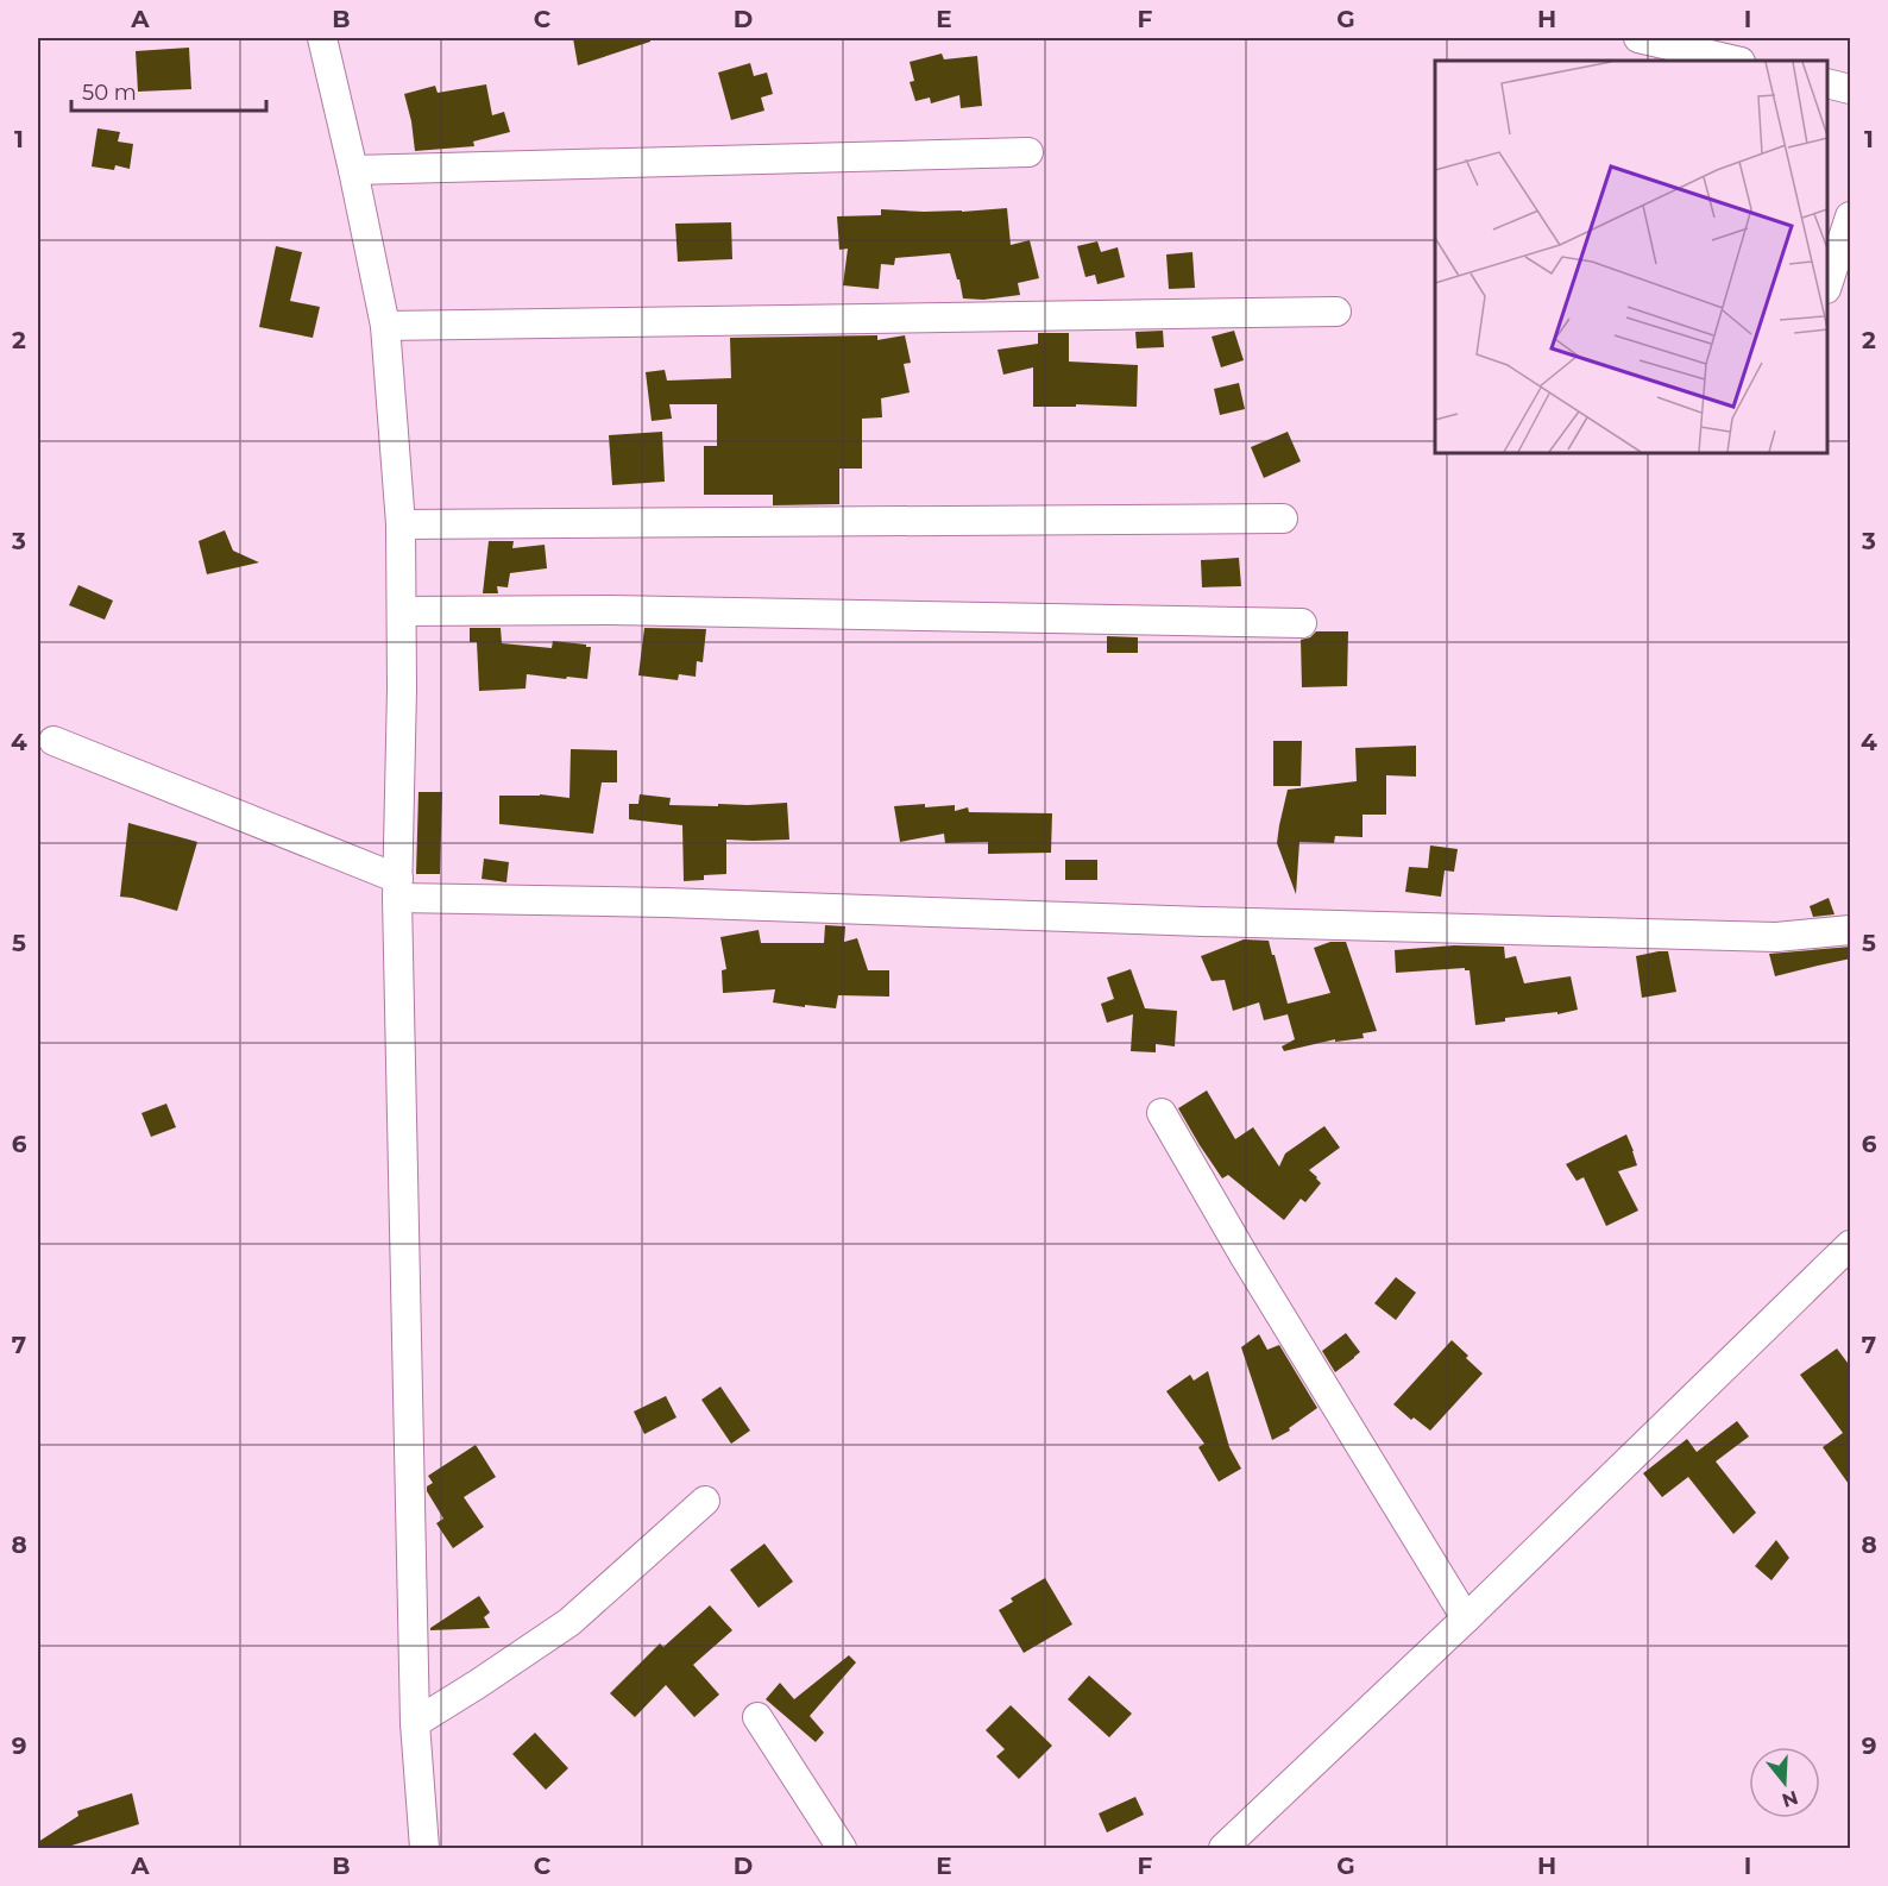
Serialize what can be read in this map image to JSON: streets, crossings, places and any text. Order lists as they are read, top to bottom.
{
  "scale_bar": "50 m",
  "north": "bottom",
  "grid": {
    "columns": [
      "A",
      "B",
      "C",
      "D",
      "E",
      "F",
      "G",
      "H",
      "I"
    ],
    "rows": [
      "1",
      "2",
      "3",
      "4",
      "5",
      "6",
      "7",
      "8",
      "9"
    ]
  }
}
